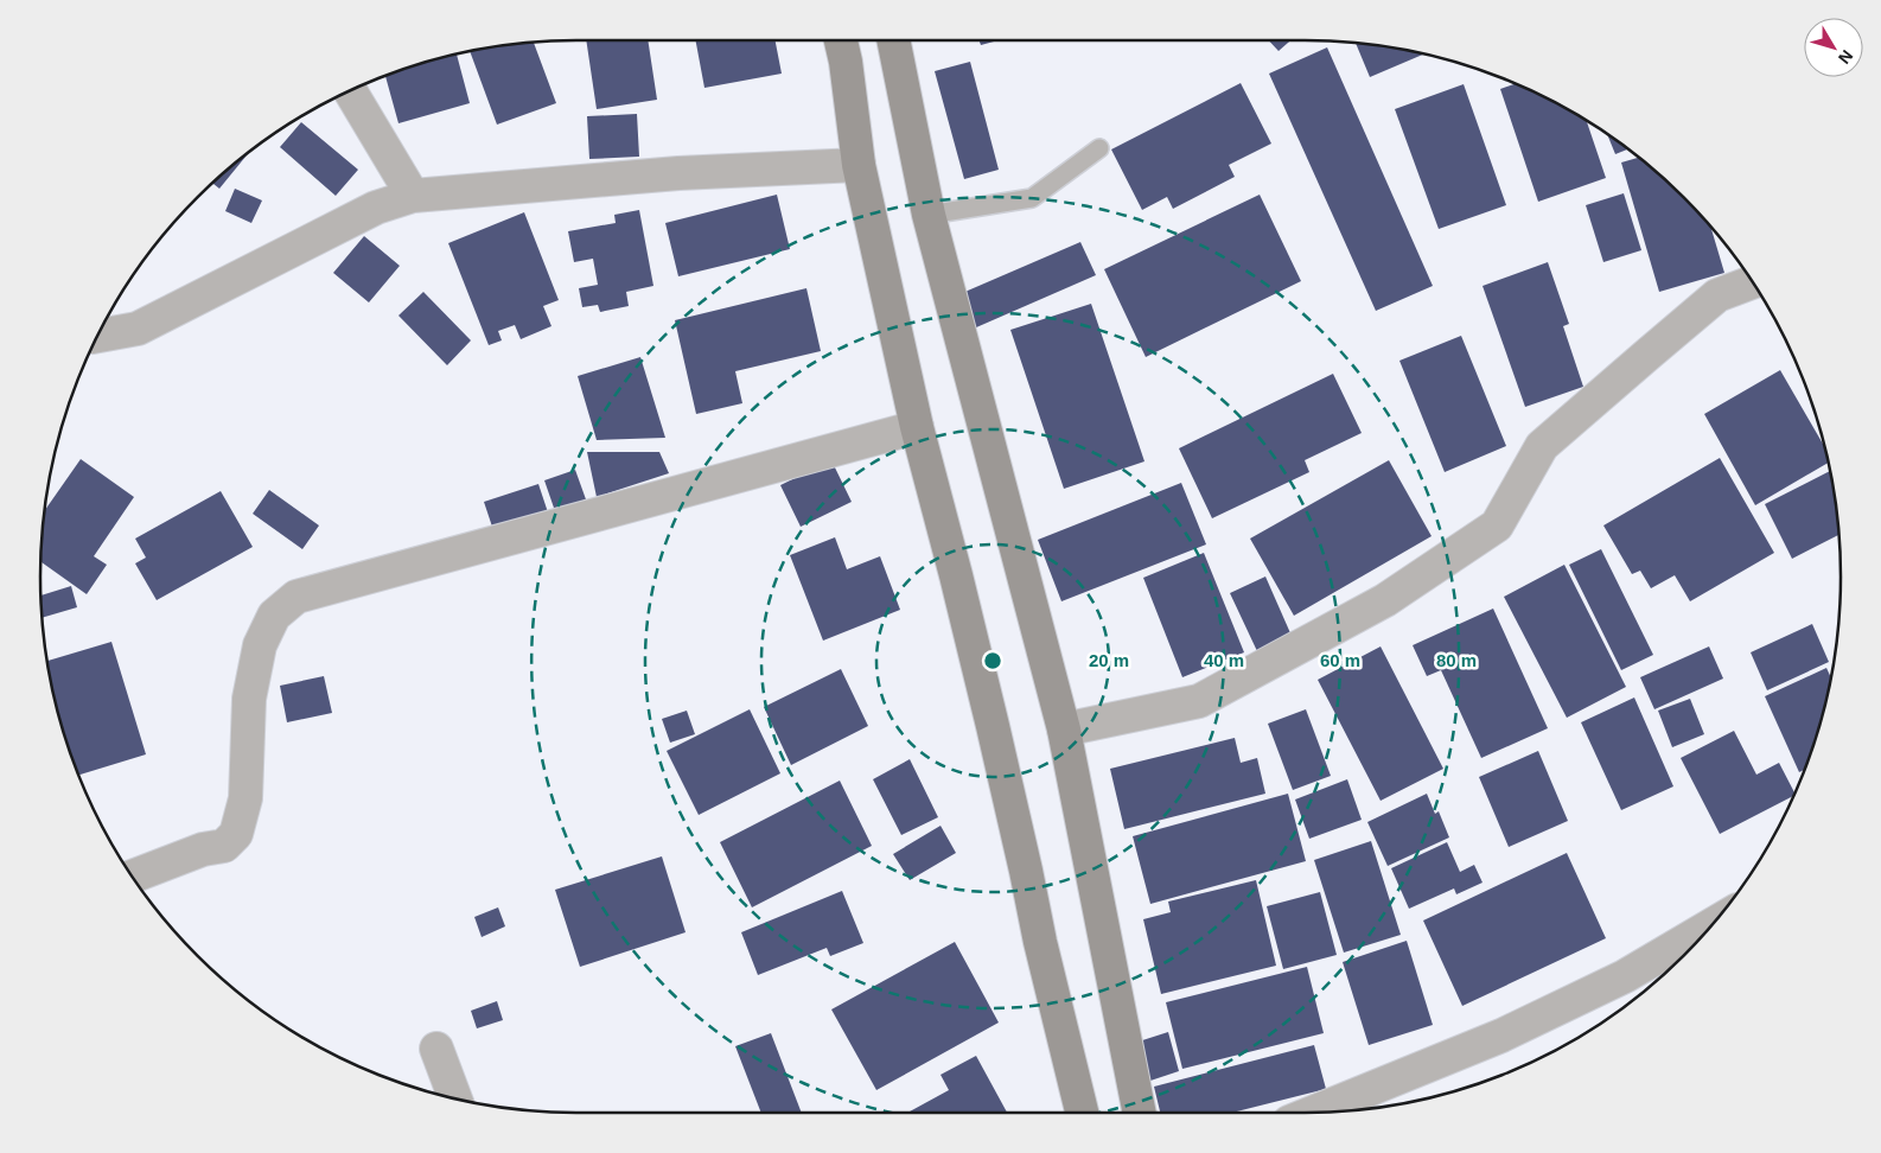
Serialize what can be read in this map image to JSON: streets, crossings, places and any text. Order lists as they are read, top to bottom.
{
  "north": "bottom right",
  "rings": [
    "20 m",
    "40 m",
    "60 m",
    "80 m"
  ]
}
